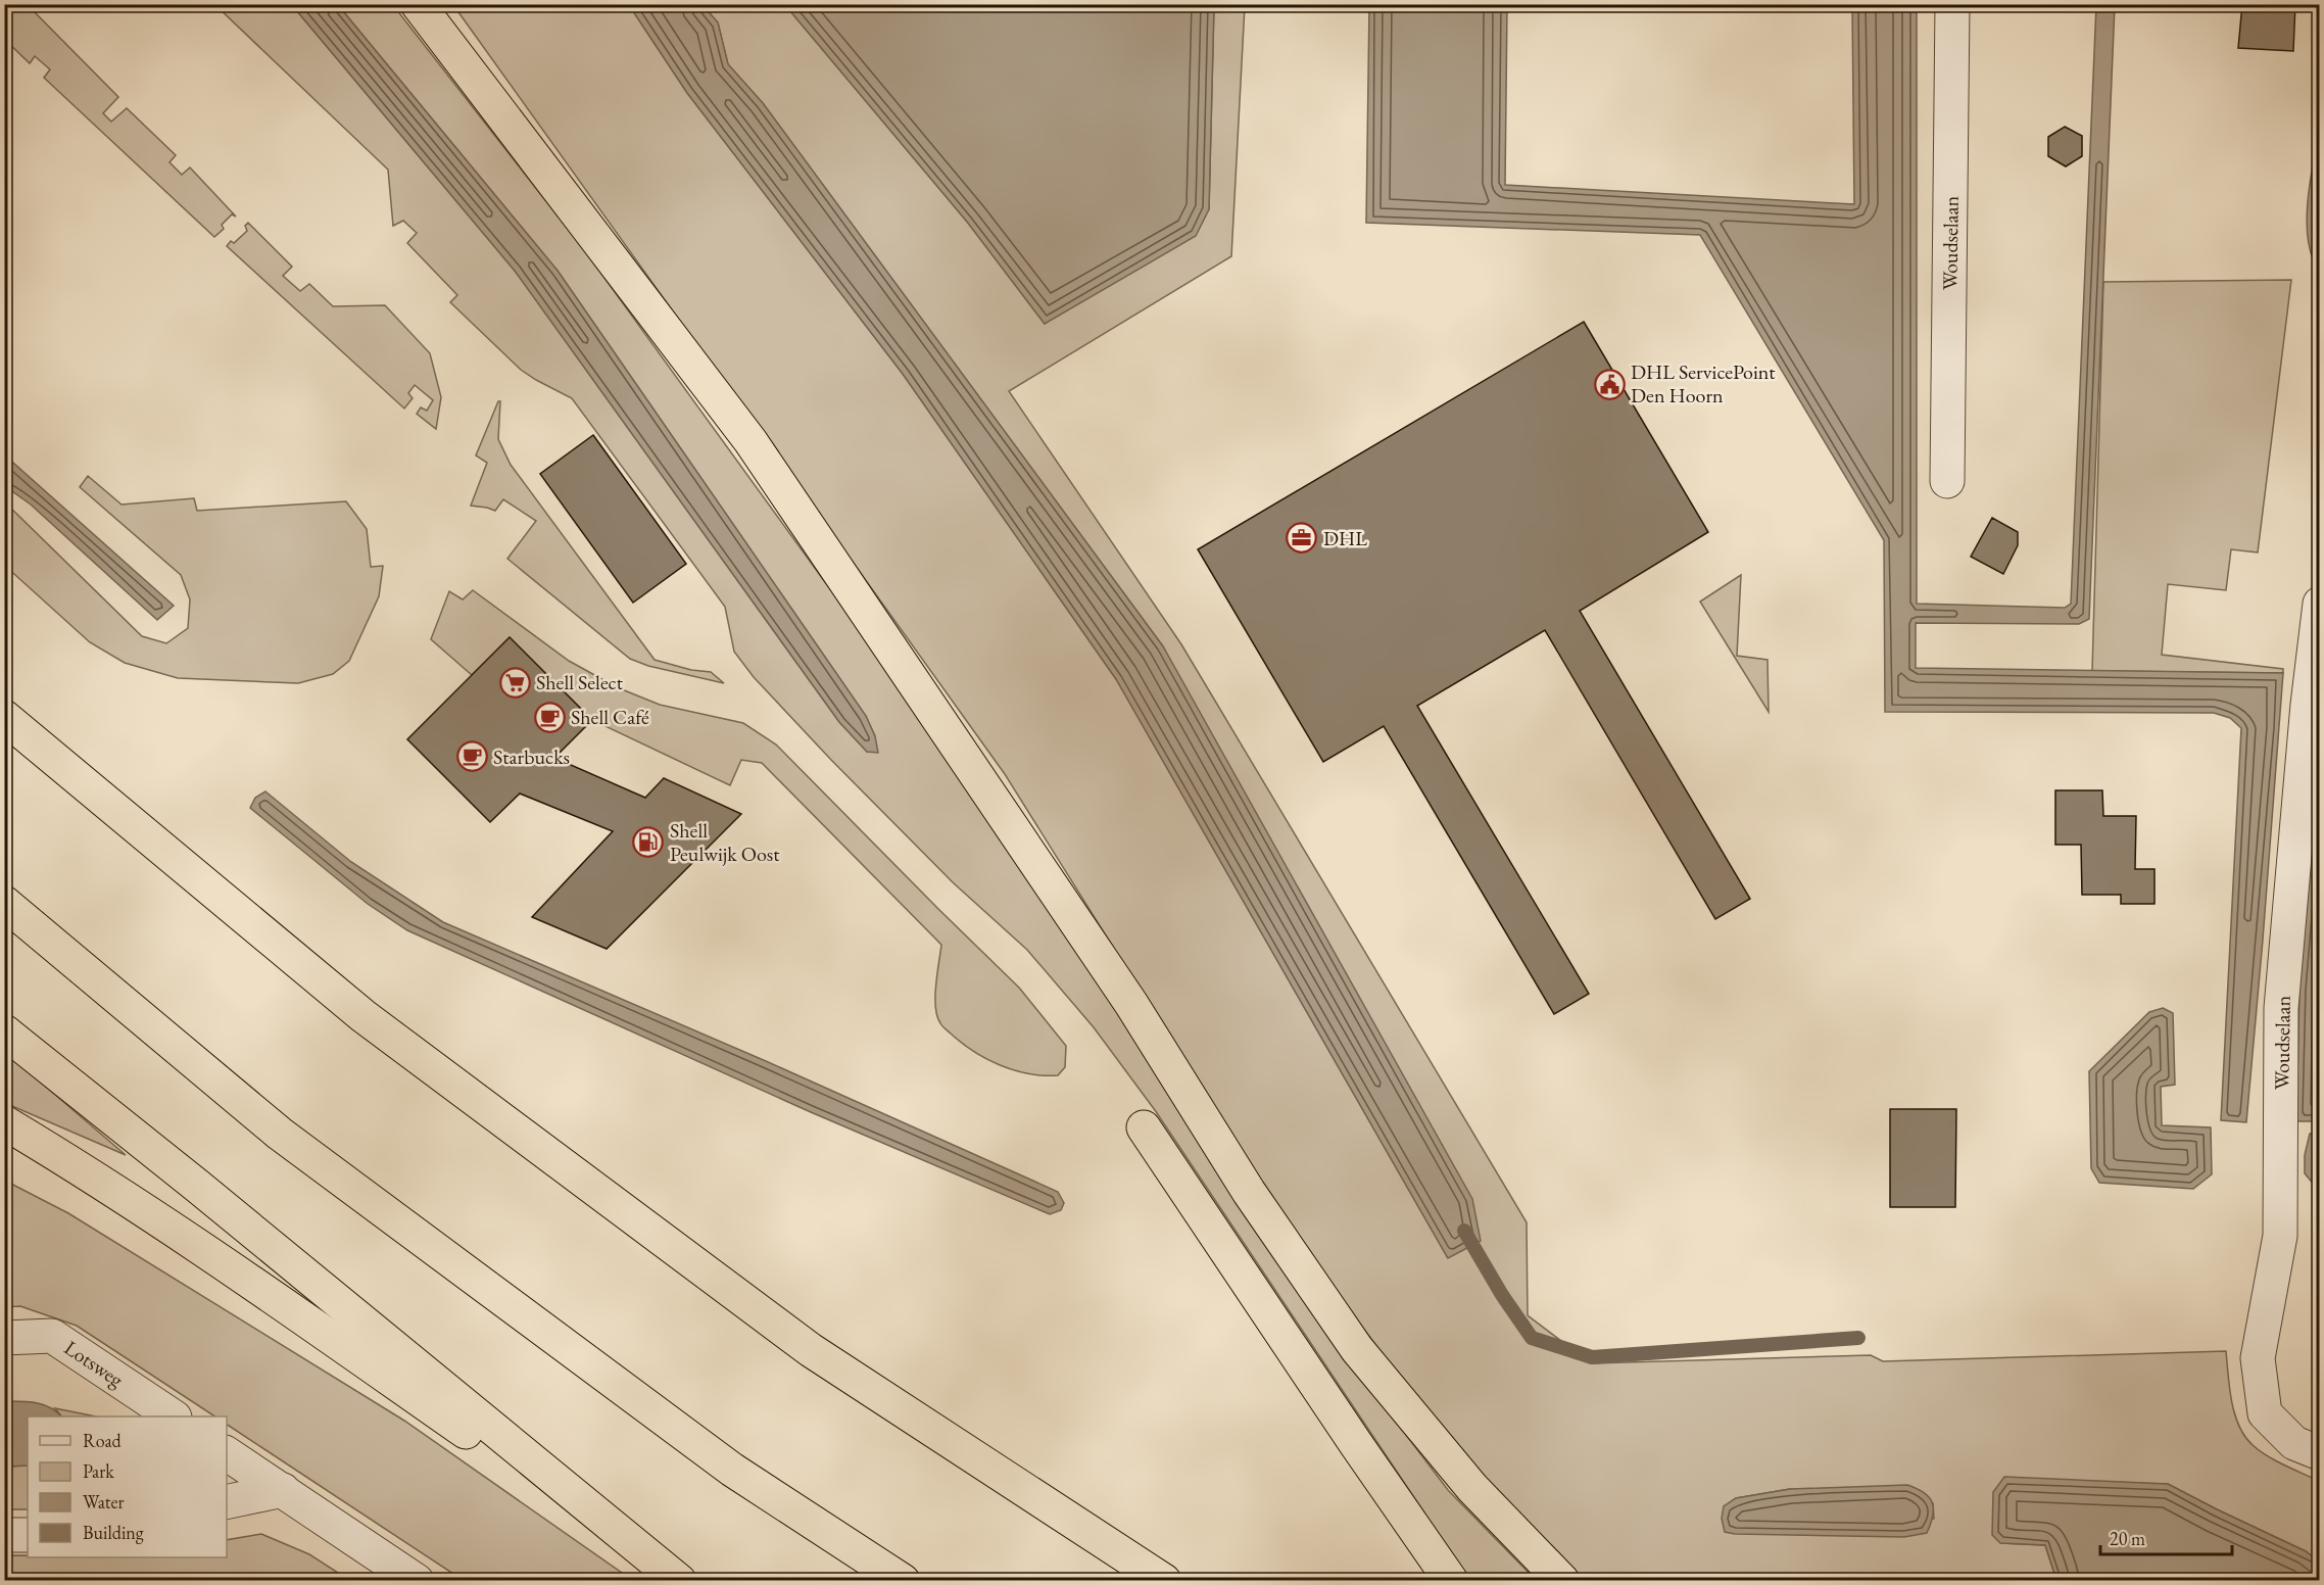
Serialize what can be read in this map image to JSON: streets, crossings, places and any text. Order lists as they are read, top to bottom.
{
  "streets": {
    "street": ["Woudselaan", "Lotsweg"]
  },
  "places": {
    "public building": ["DHL ServicePoint Den Hoorn"],
    "office": ["DHL"],
    "supermarket": ["Shell Select"],
    "cafe": ["Shell Café", "Starbucks"],
    "fuel station": ["Shell Peulwijk Oost"]
  },
  "legend": [
    "Road",
    "Park",
    "Water",
    "Building"
  ],
  "scale_bar": "20 m"
}
